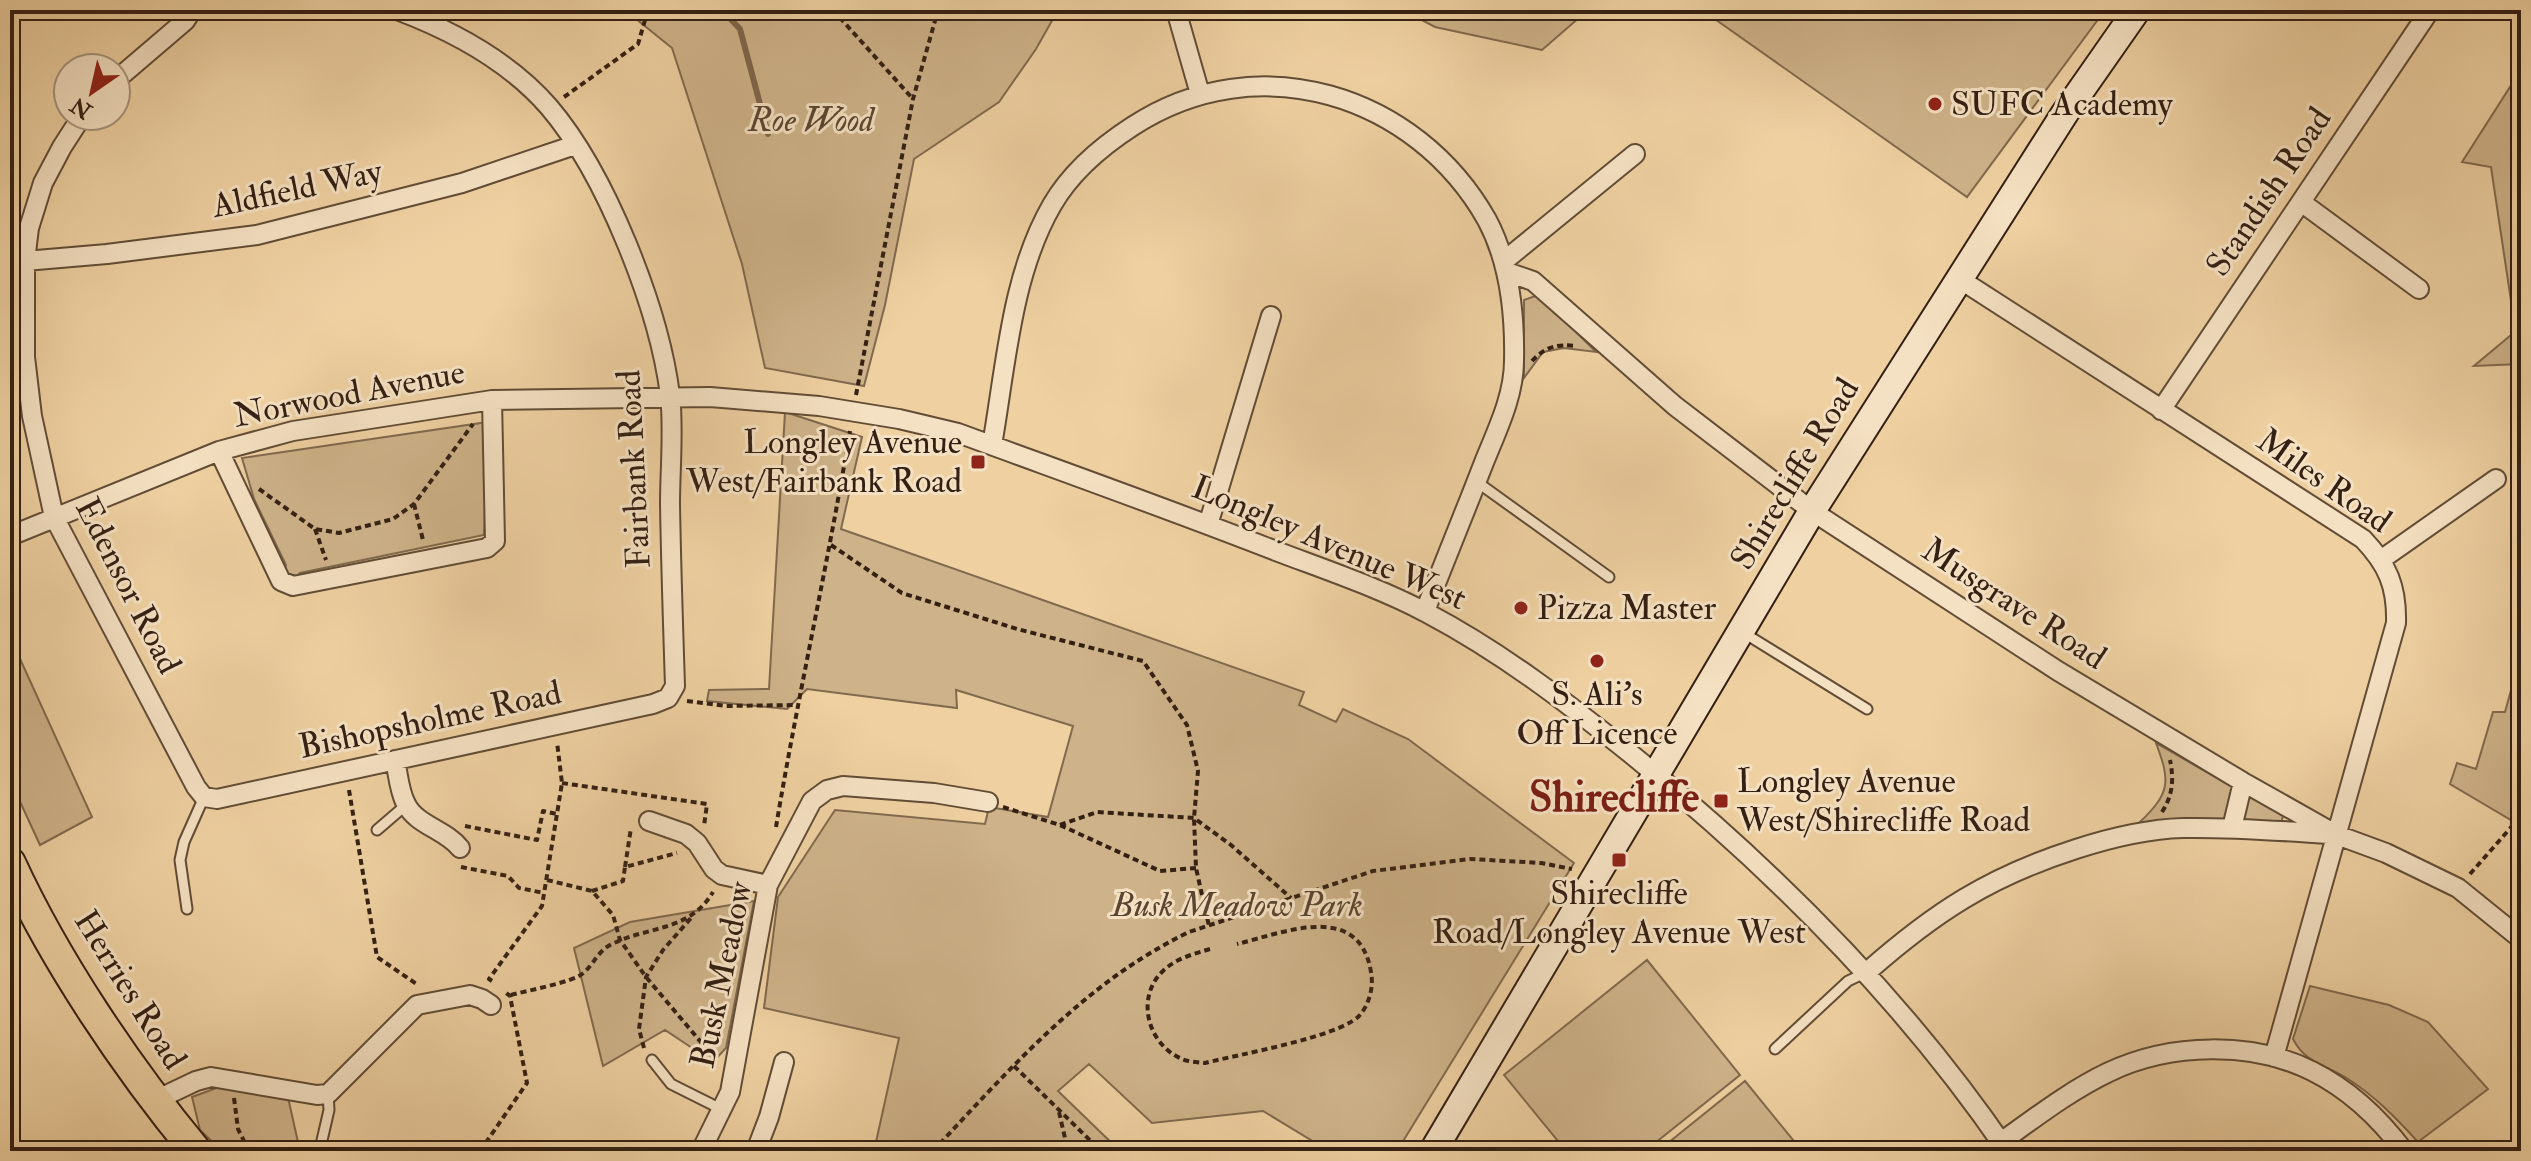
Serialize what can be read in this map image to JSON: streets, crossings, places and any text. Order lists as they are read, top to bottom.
{
  "streets": {
    "main road": ["Herries Road"],
    "street": [
      "Aldfield Way",
      "Standish Road",
      "Norwood Avenue",
      "Fairbank Road",
      "Shirecliffe Road",
      "Miles Road",
      "Longley Avenue West",
      "Edensor Road",
      "Musgrave Road",
      "Bishopsholme Road",
      "Busk Meadow"
    ]
  },
  "crossings": [
    ["Aldfield Way", "Fairbank Road"],
    ["Aldfield Way", "Edensor Road"],
    ["Standish Road", "Miles Road"],
    ["Norwood Avenue", "Fairbank Road"],
    ["Norwood Avenue", "Longley Avenue West"],
    ["Norwood Avenue", "Edensor Road"],
    ["Fairbank Road", "Bishopsholme Road"],
    ["Shirecliffe Road", "Miles Road"],
    ["Shirecliffe Road", "Longley Avenue West"],
    ["Shirecliffe Road", "Musgrave Road"],
    ["Miles Road", "Musgrave Road"],
    ["Edensor Road", "Bishopsholme Road"]
  ],
  "districts": ["Shirecliffe"],
  "parks": ["Roe Wood", "Busk Meadow Park"],
  "places": {
    "other": ["SUFC Academy", "Pizza Master", "S. Ali's Off Licence"],
    "transit": ["Longley Avenue West/Fairbank Road", "Longley Avenue West/Shirecliffe Road", "Shirecliffe Road/Longley Avenue West"]
  },
  "north": "bottom left"
}
